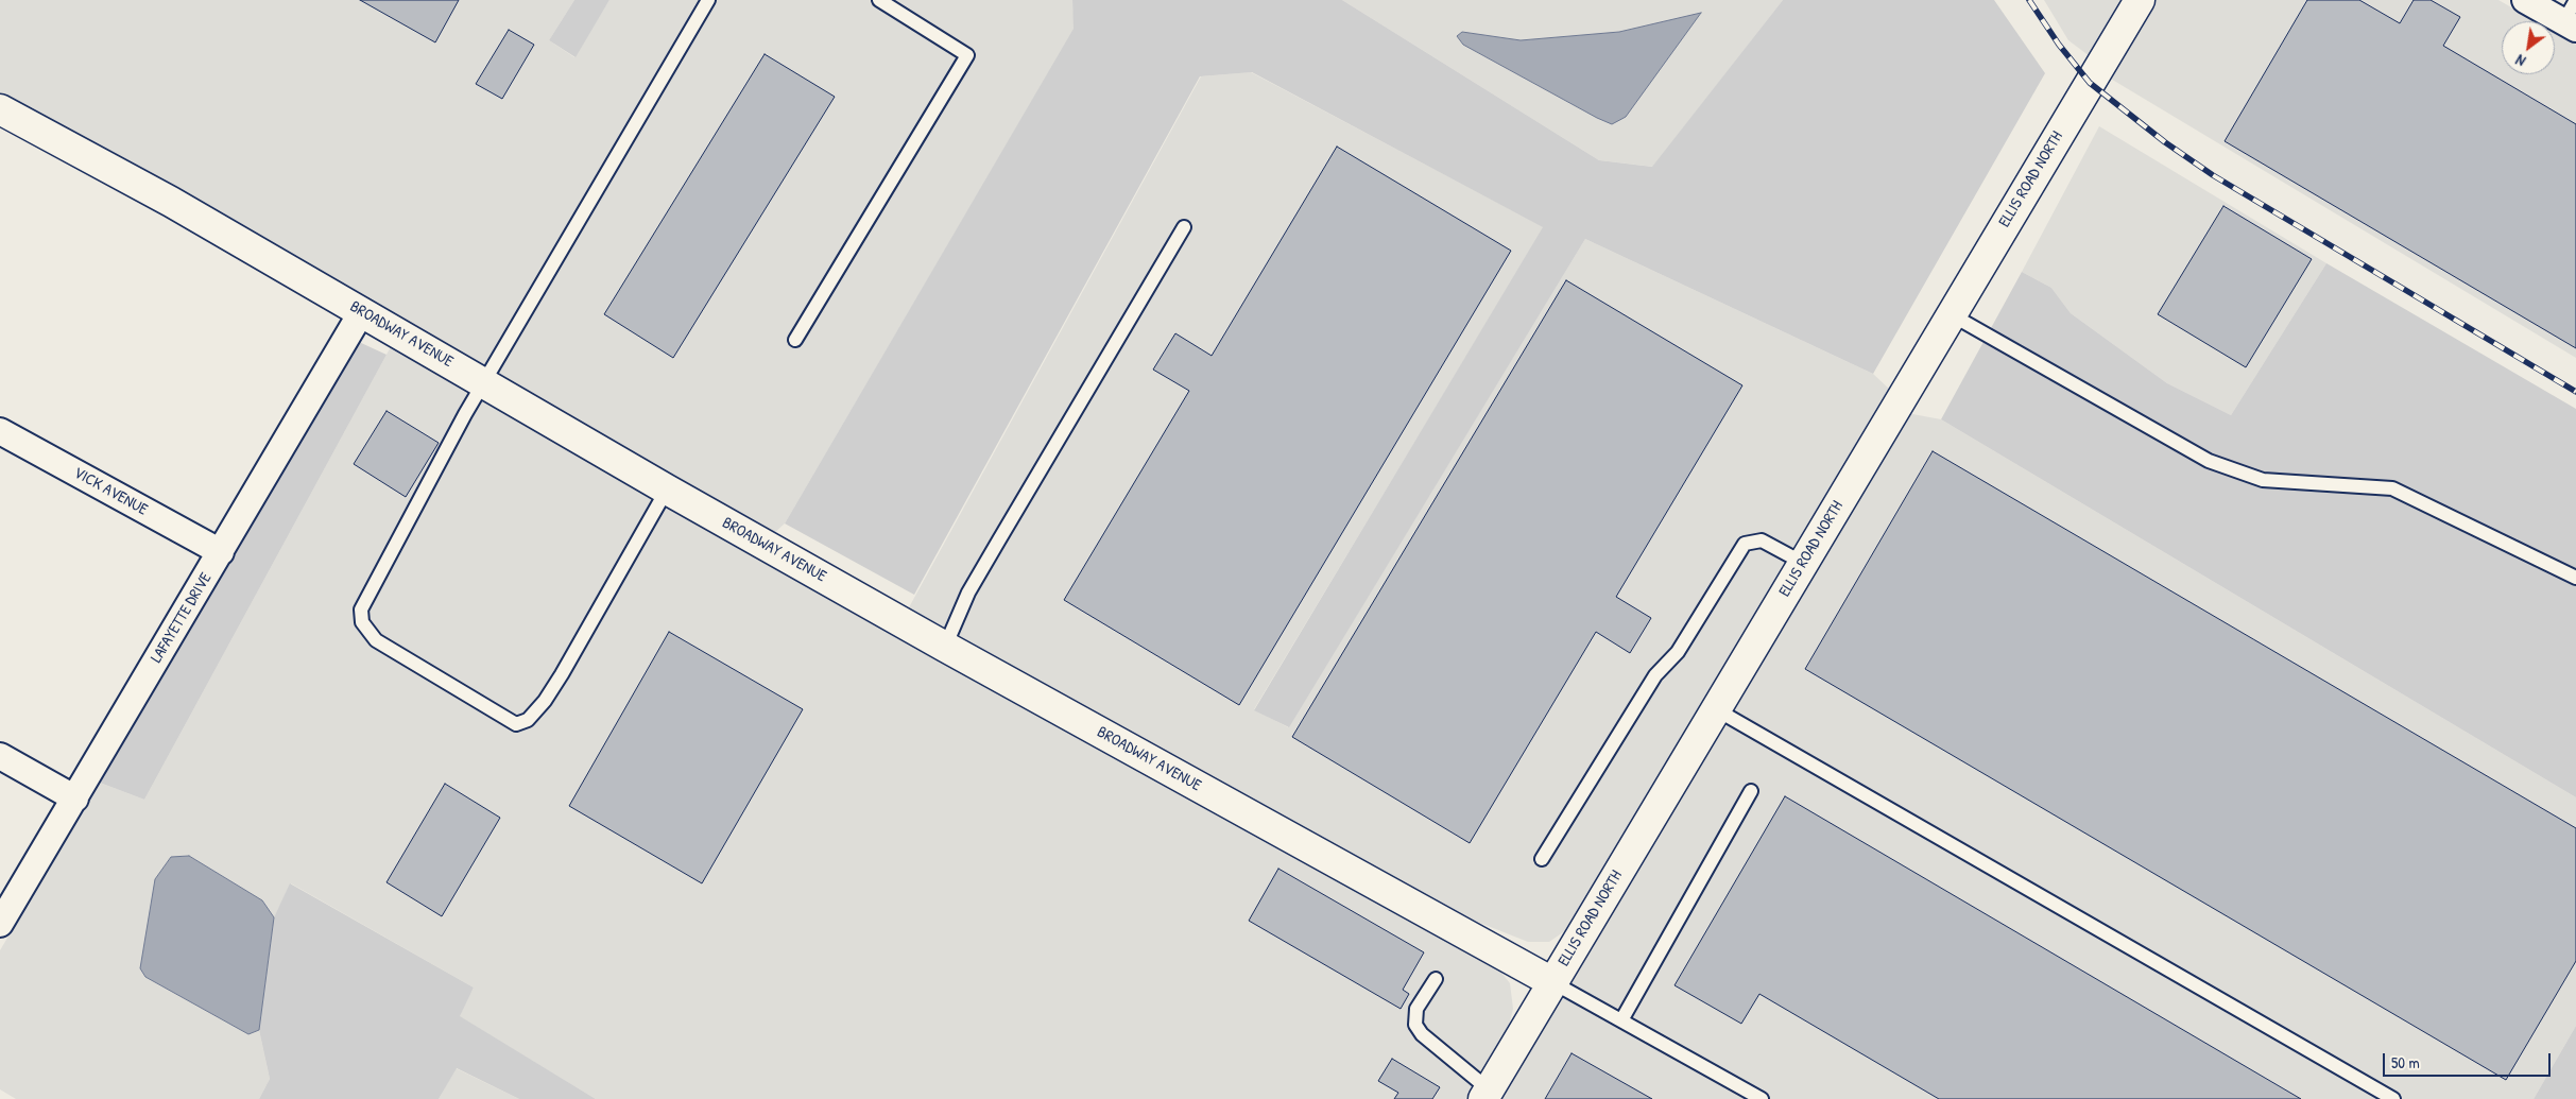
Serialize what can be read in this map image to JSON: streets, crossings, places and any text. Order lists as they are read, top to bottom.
{
  "streets": {
    "street": [
      "ELLIS ROAD NORTH",
      "BROADWAY AVENUE",
      "VICK AVENUE",
      "LAFAYETTE DRIVE"
    ]
  },
  "crossings": [
    ["ELLIS ROAD NORTH", "BROADWAY AVENUE"],
    ["BROADWAY AVENUE", "LAFAYETTE DRIVE"],
    ["VICK AVENUE", "LAFAYETTE DRIVE"]
  ],
  "scale_bar": "50 m",
  "north": "bottom left"
}
